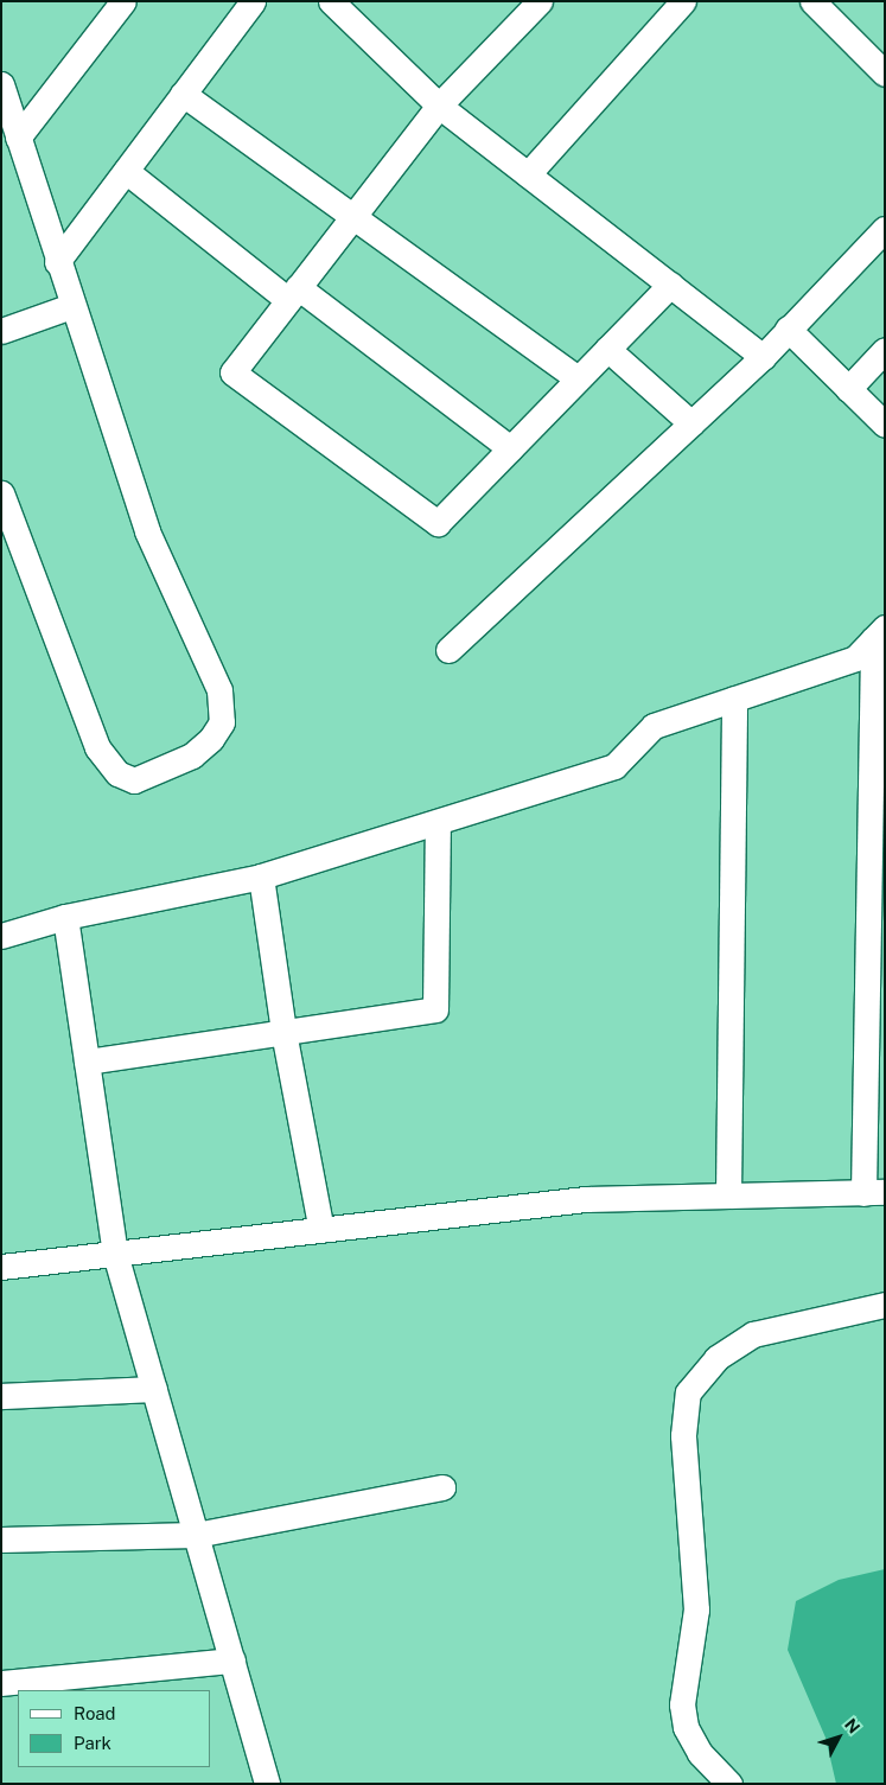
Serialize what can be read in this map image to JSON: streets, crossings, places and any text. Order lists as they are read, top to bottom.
{
  "legend": ["Road", "Park"],
  "north": "top right"
}
